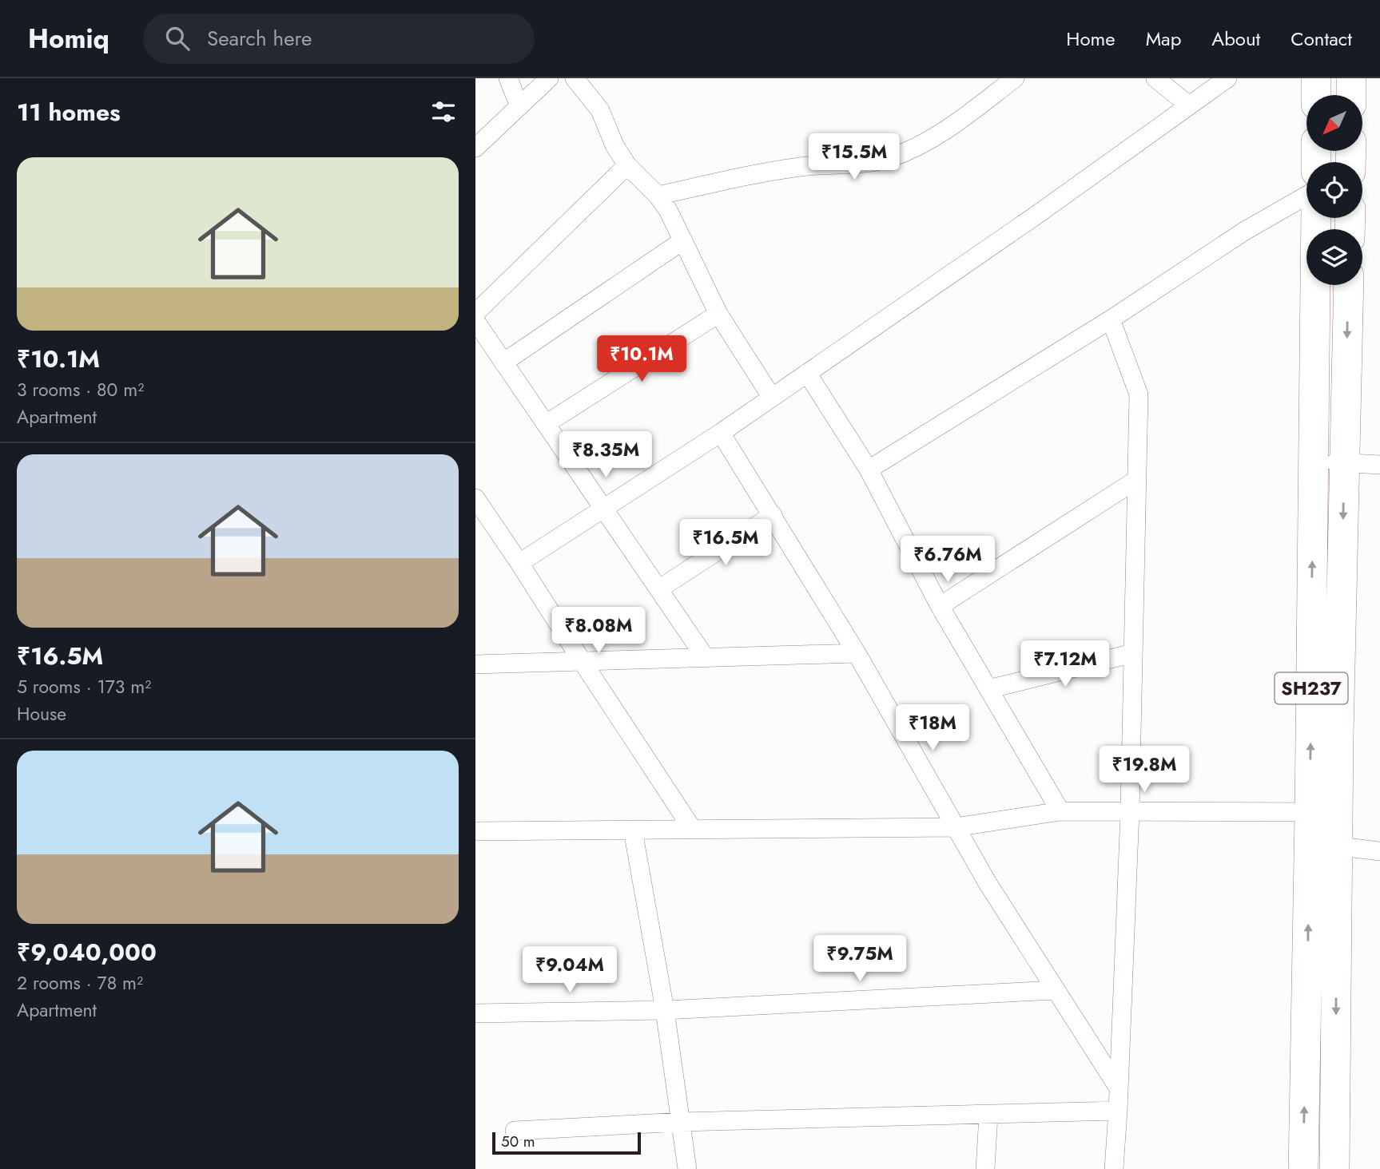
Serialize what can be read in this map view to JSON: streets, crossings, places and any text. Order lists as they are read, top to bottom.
{
  "streets": {
    "main road": ["SH237"]
  },
  "scale_bar": "50 m",
  "north": "bottom left",
  "page": {
    "header": "Homiq",
    "search": "Search here",
    "nav": [
      "Home",
      "Map",
      "About",
      "Contact"
    ],
    "heading": "11 homes",
    "price": [
      "₹15.5M",
      "₹10.1M",
      "₹8.35M",
      "₹16.5M",
      "₹6.76M",
      "₹8.08M",
      "₹7.12M",
      "₹18M",
      "₹19.8M",
      "₹9.75M",
      "₹9.04M"
    ],
    "list": [
      {
        "name": "₹10.1M",
        "note": "3 rooms · 80 m² · Apartment"
      },
      {
        "name": "₹16.5M",
        "note": "5 rooms · 173 m² · House"
      },
      {
        "name": "₹9,040,000",
        "note": "2 rooms · 78 m² · Apartment"
      }
    ],
    "scale": "50 m"
  }
}
